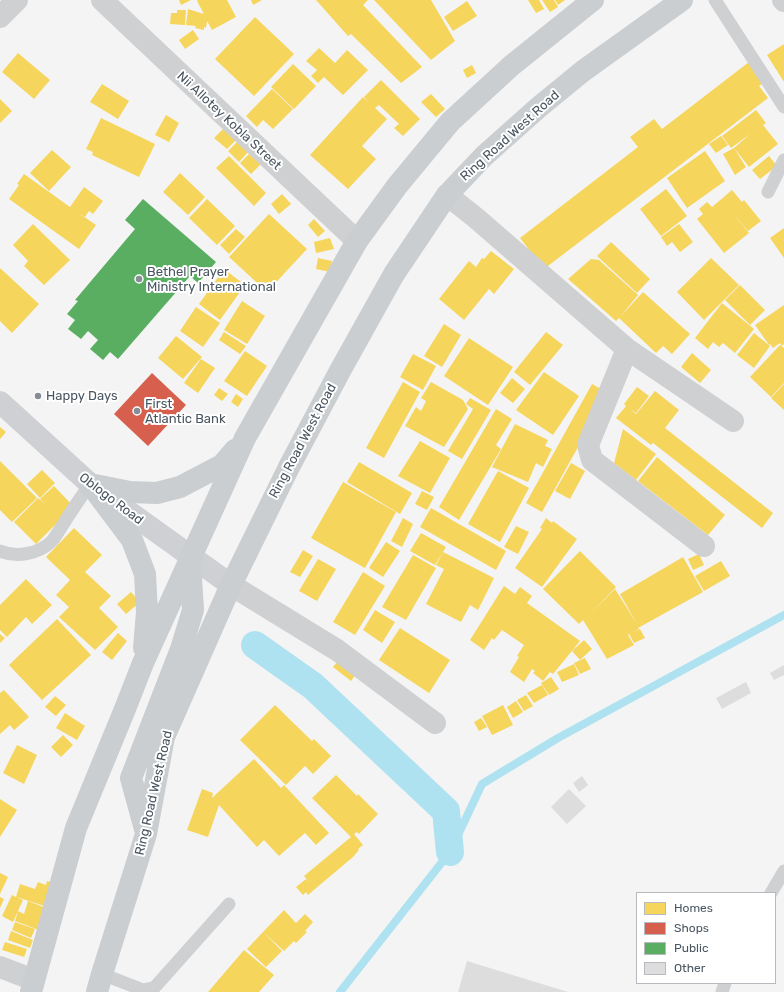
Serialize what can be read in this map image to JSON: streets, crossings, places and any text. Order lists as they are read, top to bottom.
{
  "streets": {
    "main road": ["Ring Road West Road", "Oblogo Road"],
    "street": ["Nii Allotey Kobla Street"]
  },
  "crossings": [
    ["Ring Road West Road", "Oblogo Road"]
  ],
  "places": ["Bethel Prayer Ministry International", "Happy Days", "First Atlantic Bank"],
  "legend": [
    "Homes",
    "Shops",
    "Public",
    "Other"
  ]
}
